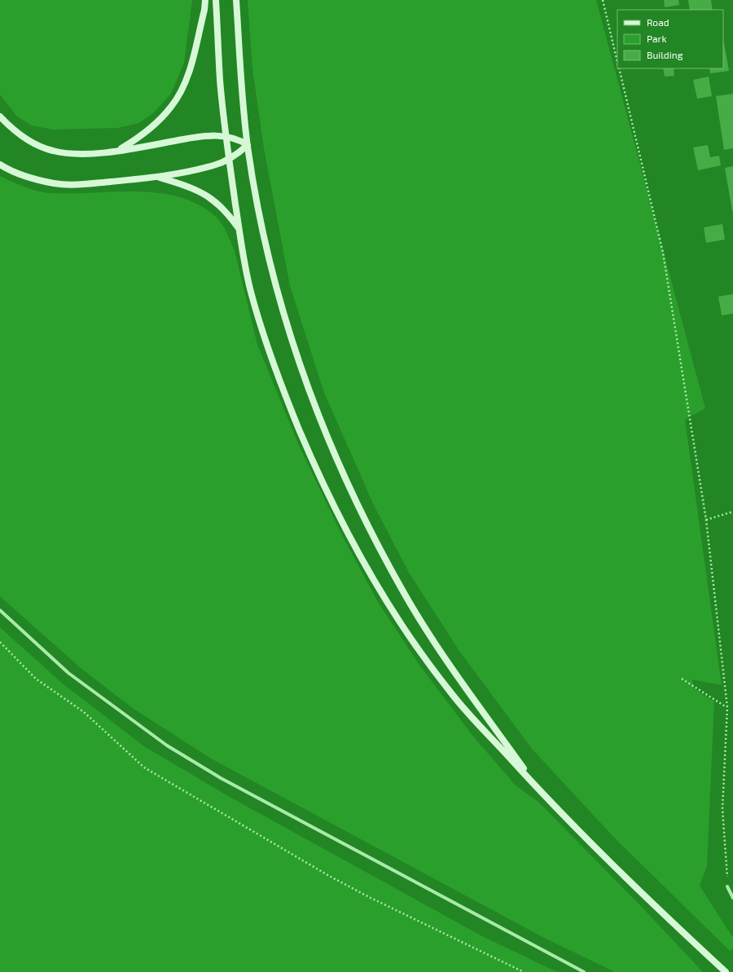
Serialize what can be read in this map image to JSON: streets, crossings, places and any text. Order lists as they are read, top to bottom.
{
  "legend": ["Road", "Park", "Building"]
}
